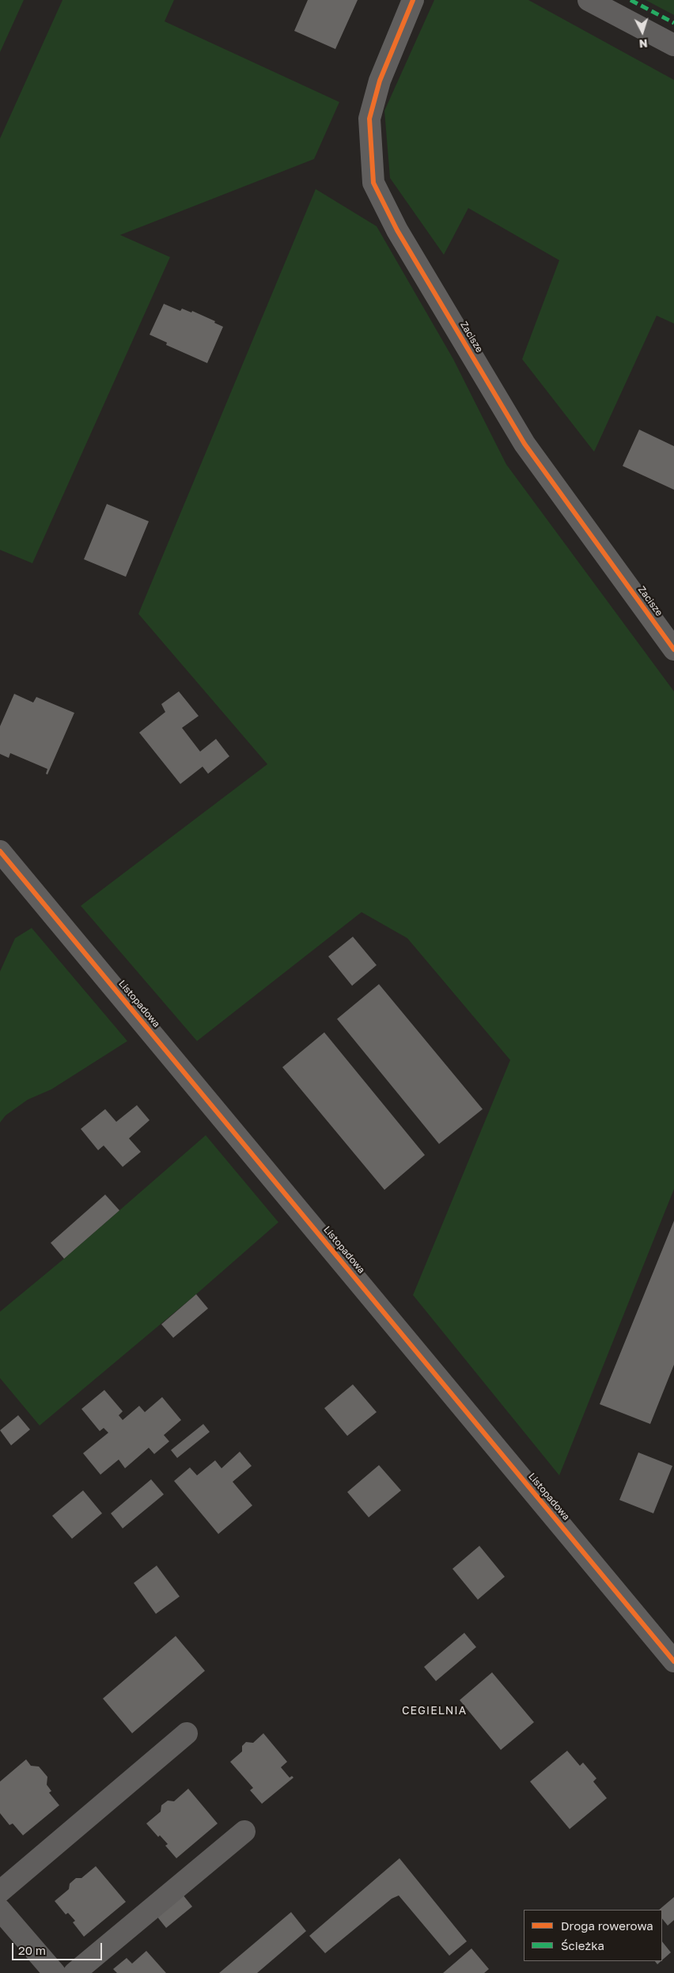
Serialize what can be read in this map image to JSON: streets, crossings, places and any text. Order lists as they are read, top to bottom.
{
  "streets": {
    "street": ["Zacisze", "Listopadowa"]
  },
  "districts": ["CEGIELNIA"],
  "legend": ["Droga rowerowa", "Ścieżka"],
  "scale_bar": "20 m",
  "north": "bottom"
}
